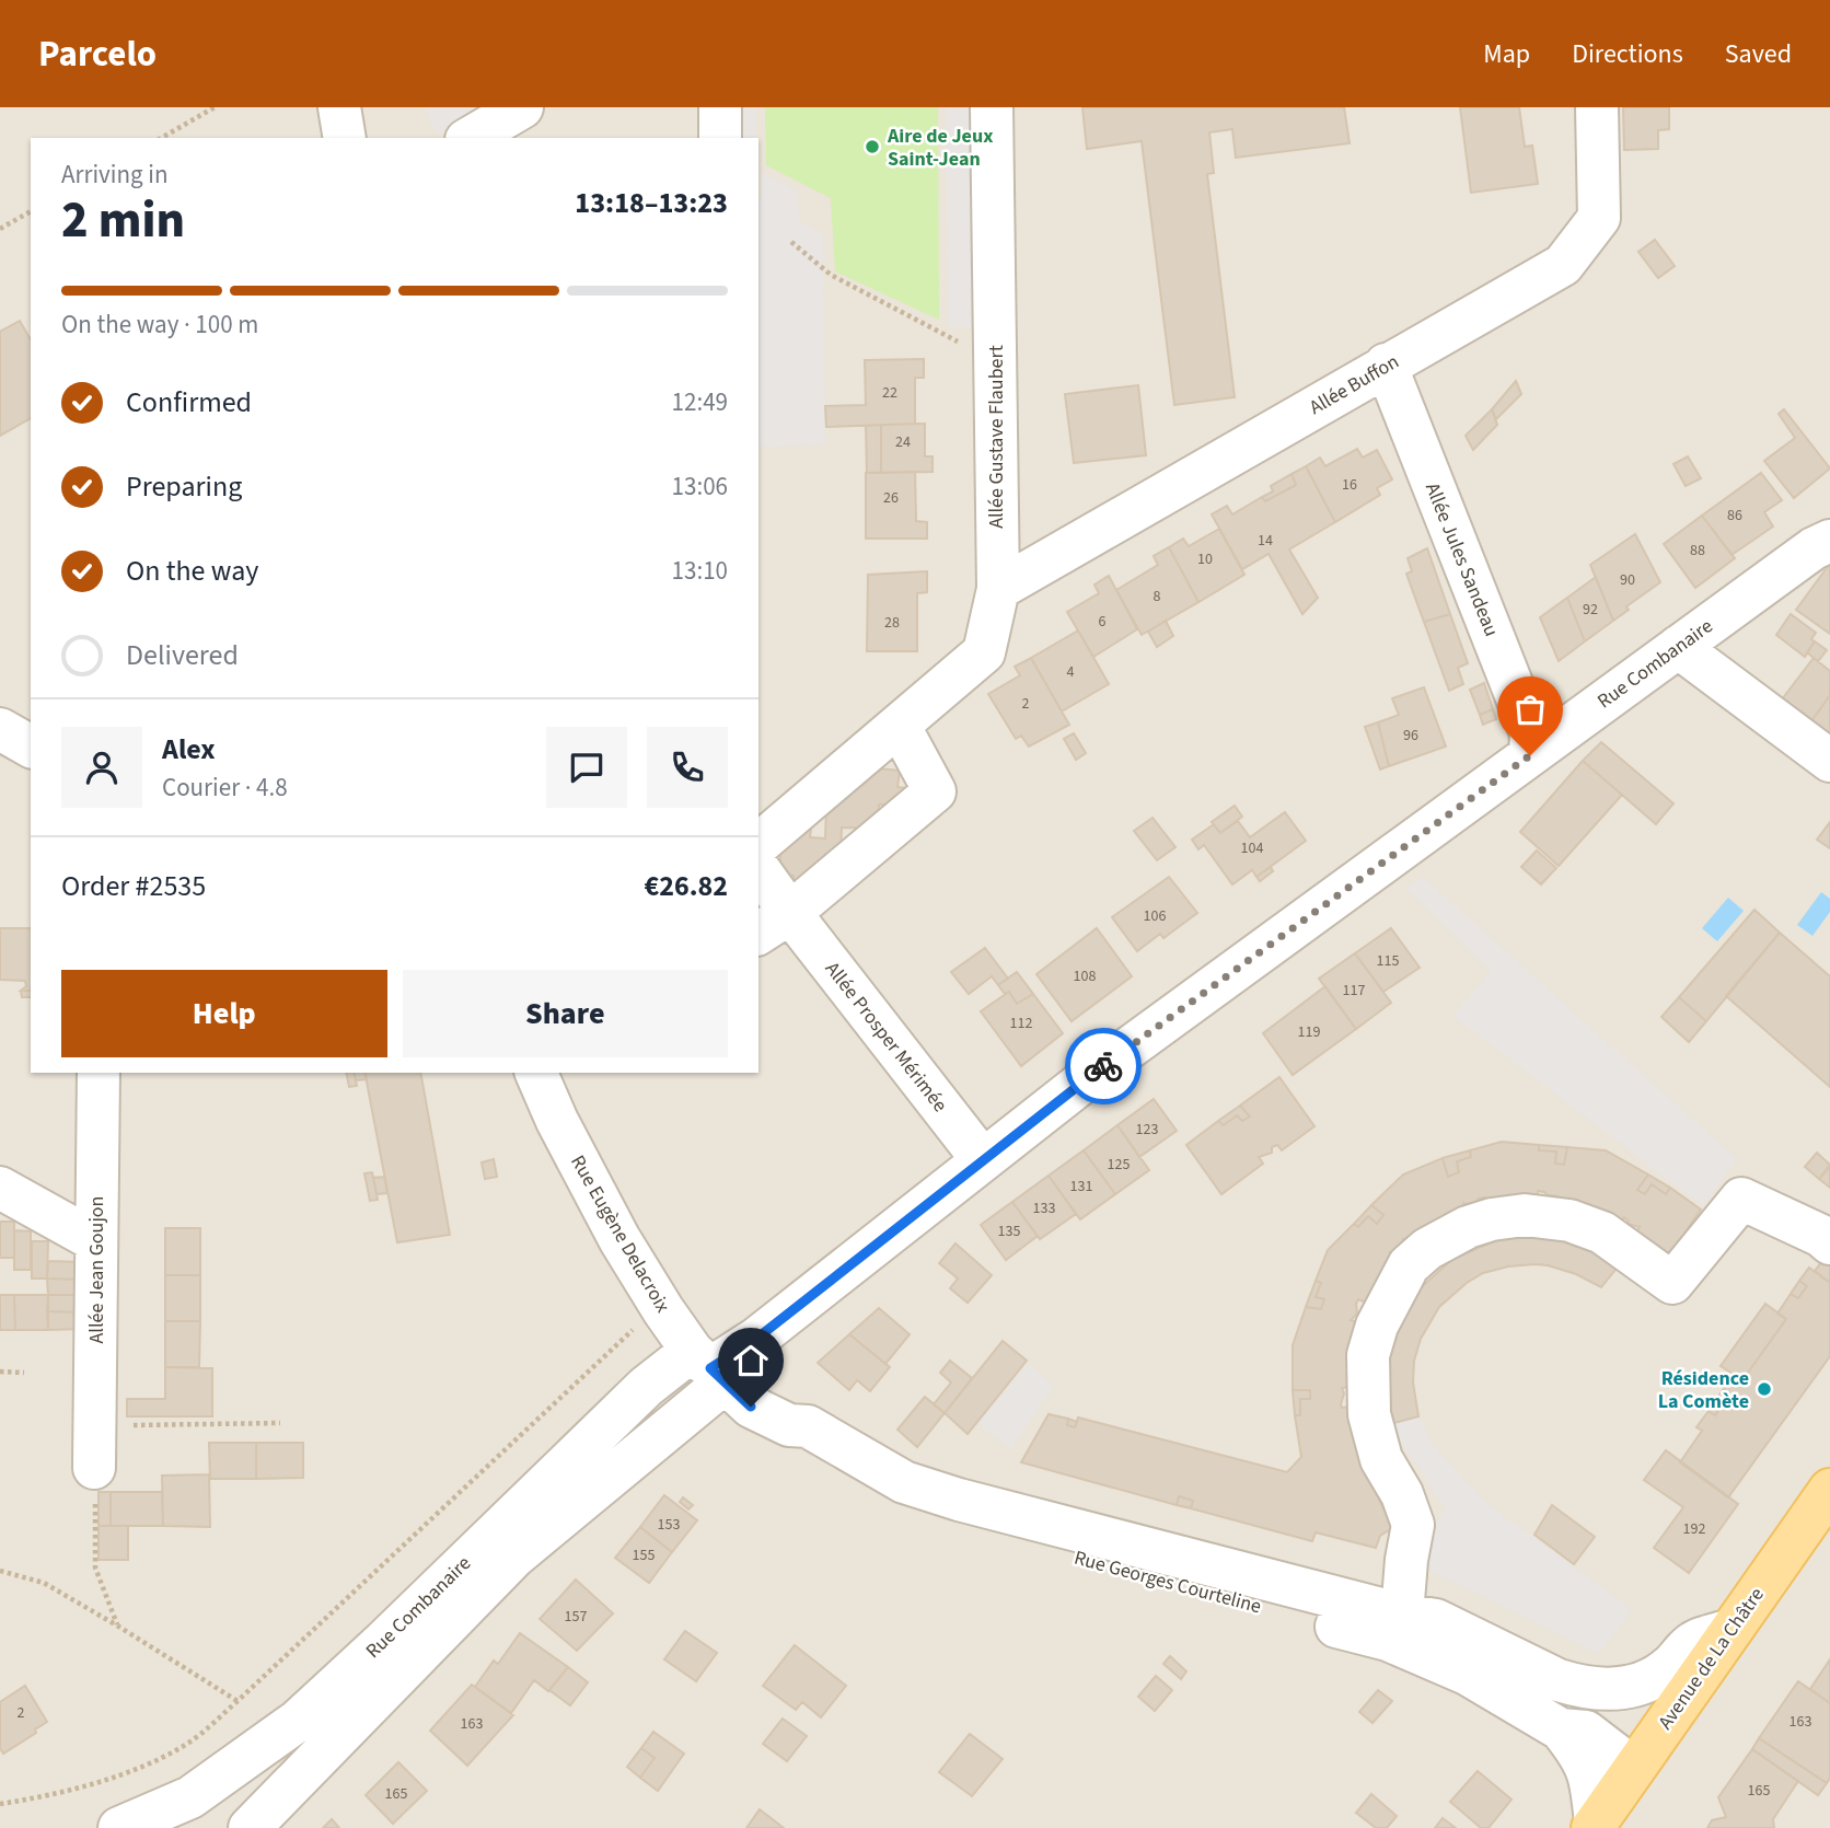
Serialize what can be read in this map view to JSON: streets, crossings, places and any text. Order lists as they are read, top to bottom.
{
  "streets": {
    "main road": ["Avenue de La Châtre"],
    "street": [
      "Allée Buffon",
      "Allée Gustave Flaubert",
      "Allée Jules Sandeau",
      "Rue Combanaire",
      "Allée Prosper Mérimée",
      "Rue Eugène Delacroix",
      "Allée Jean Goujon",
      "Rue Georges Courteline"
    ]
  },
  "crossings": [
    ["Allée Buffon", "Allée Gustave Flaubert"],
    ["Allée Buffon", "Allée Jules Sandeau"],
    ["Allée Jules Sandeau", "Rue Combanaire"],
    ["Rue Combanaire", "Allée Prosper Mérimée"],
    ["Rue Combanaire", "Rue Eugène Delacroix"],
    ["Rue Combanaire", "Rue Georges Courteline"],
    ["Rue Eugène Delacroix", "Rue Georges Courteline"],
    ["Rue Georges Courteline", "Avenue de La Châtre"]
  ],
  "places": ["Aire de Jeux Saint-Jean", "Résidence La Comète"],
  "house_numbers": [
    "22",
    "24",
    "16",
    "26",
    "86",
    "14",
    "88",
    "10",
    "90",
    "8",
    "92",
    "6",
    "28",
    "4",
    "2",
    "96",
    "104",
    "106",
    "115",
    "108",
    "117",
    "112",
    "119",
    "123",
    "125",
    "131",
    "133",
    "135",
    "153",
    "192",
    "155",
    "157",
    "2",
    "163",
    "163",
    "165",
    "165"
  ],
  "page": {
    "header": "Parcelo",
    "nav": ["Map", "Directions", "Saved"],
    "heading": ["2 min", "Arriving in", "13:18–13:23"],
    "panel": [
      "Alex",
      "Courier · 4.8",
      "Order #2535",
      "€26.82"
    ],
    "bar": "On the way · 100 m",
    "list": [
      ["Confirmed", "12:49"],
      ["Preparing", "13:06"],
      ["On the way", "13:10"],
      "Delivered"
    ],
    "buttons": ["Help", "Share"]
  }
}
